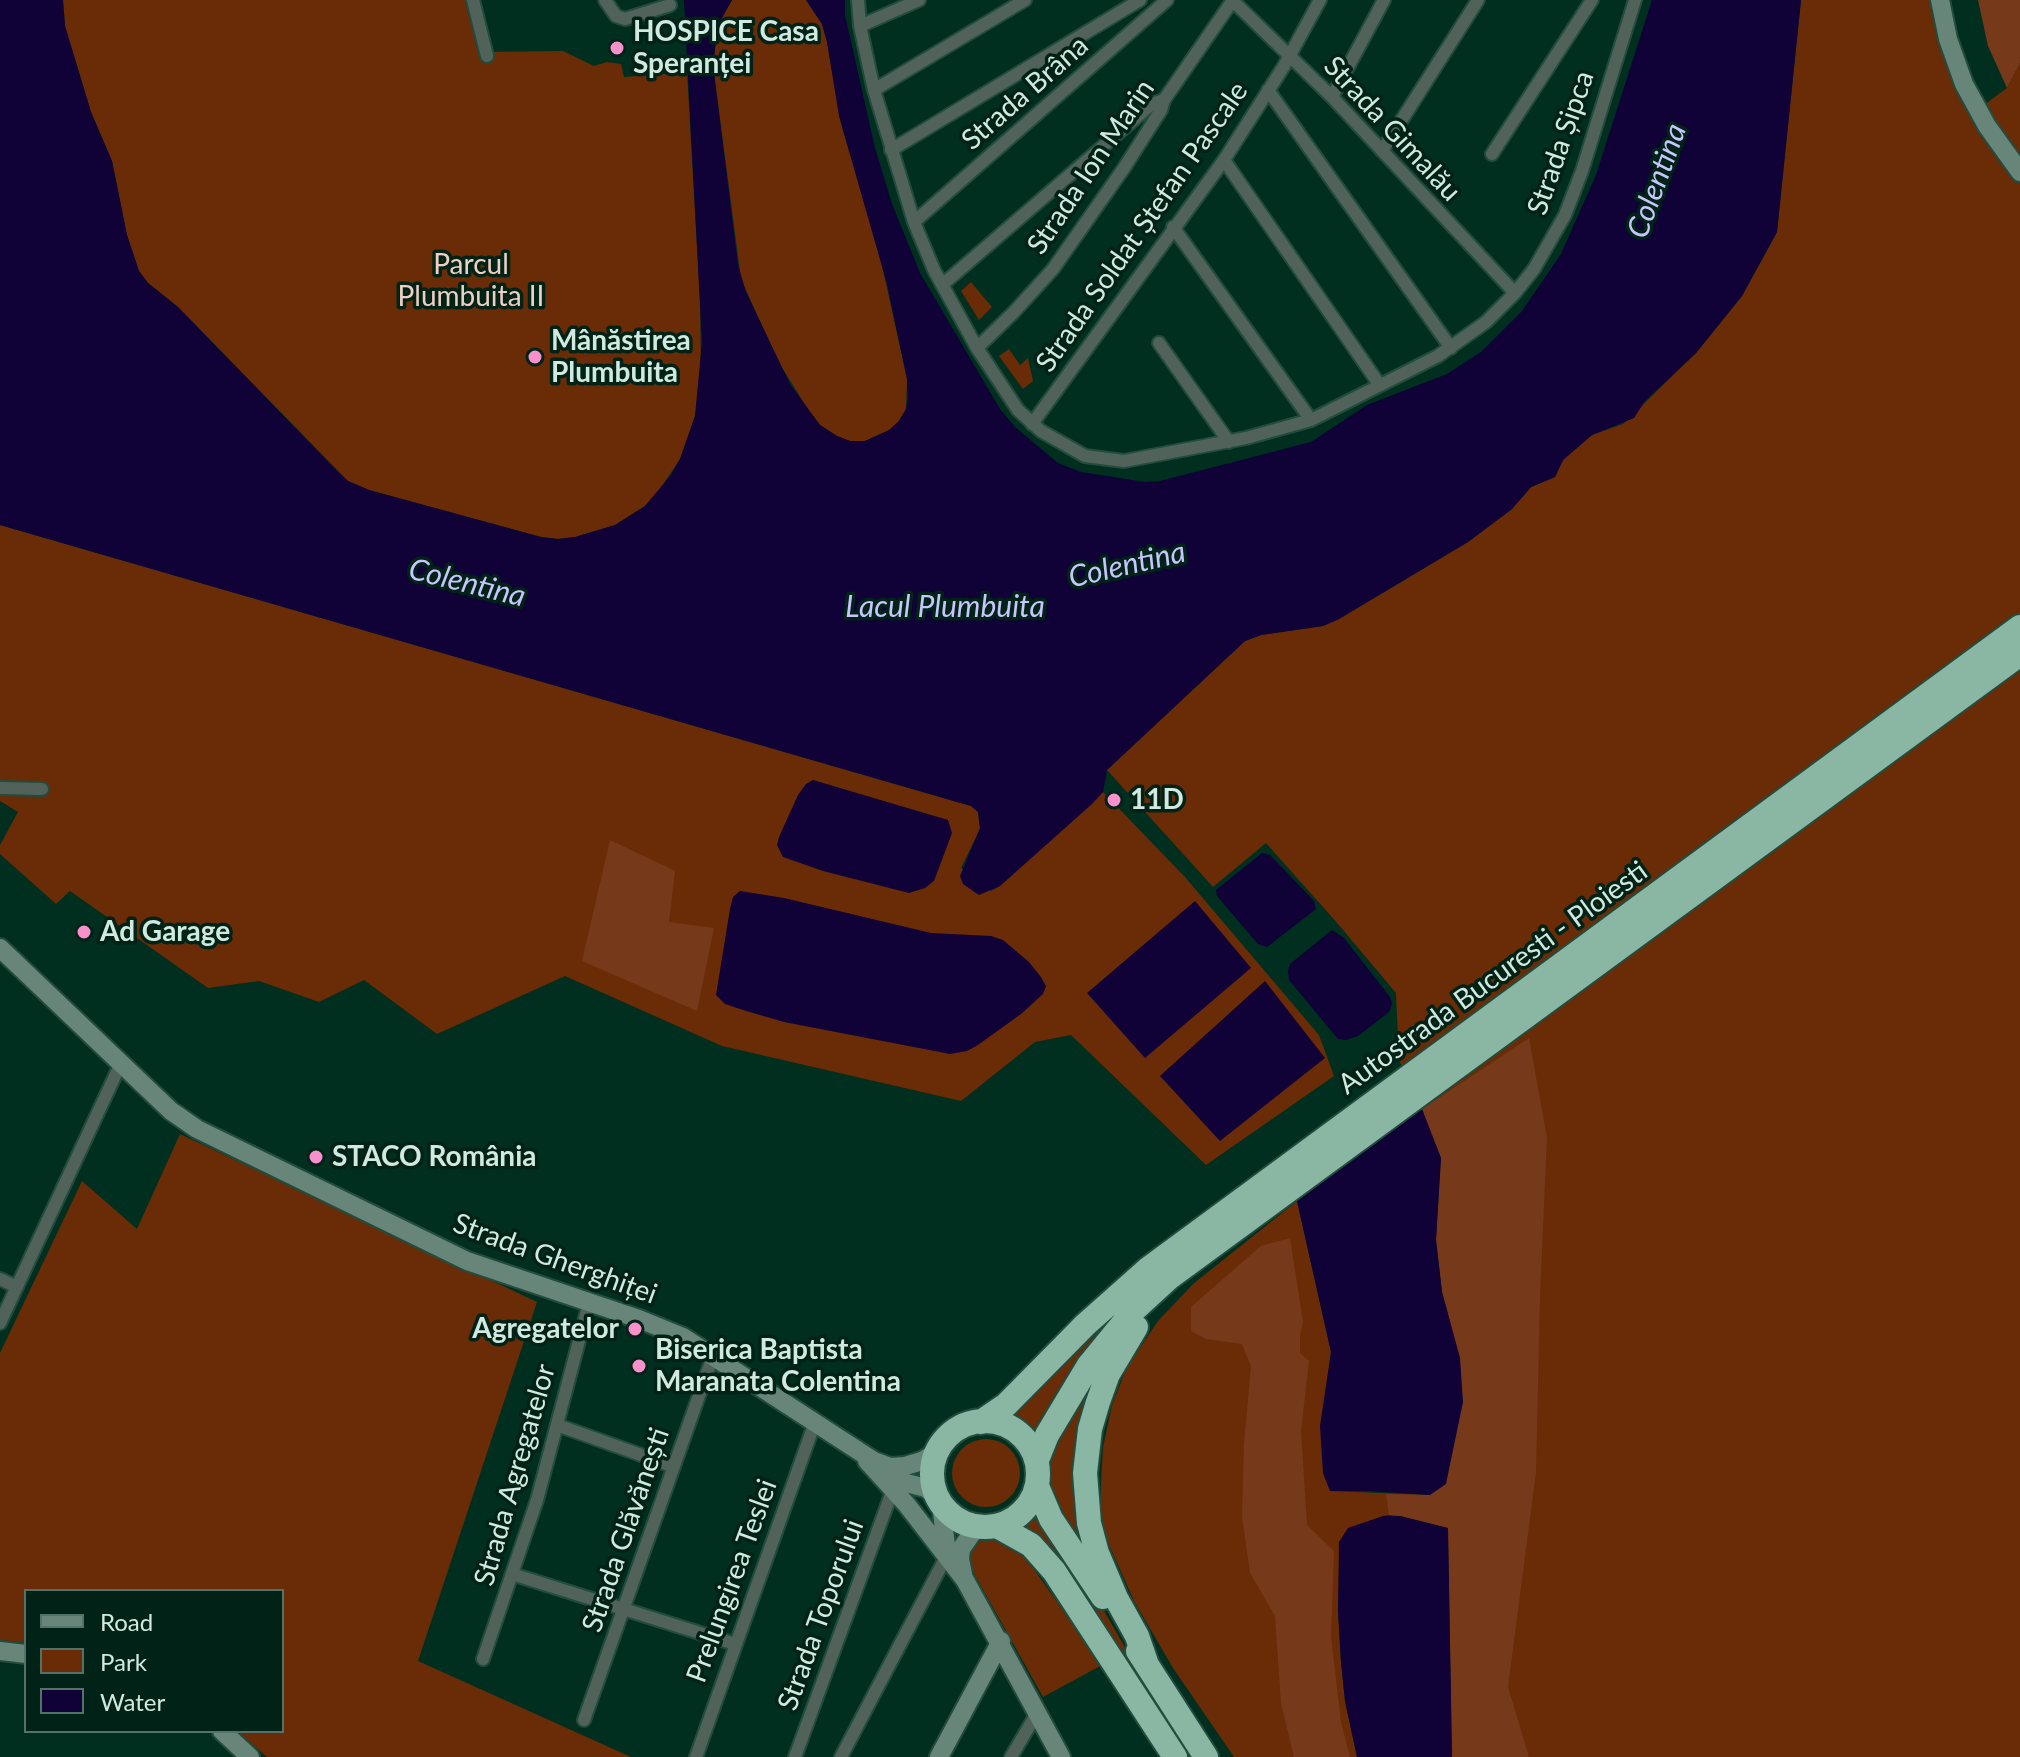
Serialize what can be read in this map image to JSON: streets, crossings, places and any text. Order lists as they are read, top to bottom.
{
  "streets": {
    "highway": ["Autostrada Bucuresti - Ploiesti"],
    "main road": ["Strada Gherghiței"],
    "street": [
      "Strada Brâna",
      "Strada Gimalău",
      "Strada Șipca",
      "Strada Ion Marin",
      "Strada Soldat Ștefan Pascale",
      "Strada Agregatelor",
      "Strada Glăvănești",
      "Prelungirea Teslei",
      "Strada Toporului"
    ]
  },
  "crossings": [
    ["Strada Brâna", "Strada Șipca"],
    ["Strada Gimalău", "Strada Șipca"],
    ["Strada Gimalău", "Strada Ion Marin"],
    ["Strada Gimalău", "Strada Soldat Ștefan Pascale"],
    ["Strada Șipca", "Strada Ion Marin"],
    ["Strada Șipca", "Strada Soldat Ștefan Pascale"],
    ["Autostrada Bucuresti - Ploiesti", "Strada Gherghiței"],
    ["Strada Gherghiței", "Strada Agregatelor"],
    ["Strada Gherghiței", "Strada Glăvănești"],
    ["Strada Gherghiței", "Prelungirea Teslei"],
    ["Strada Gherghiței", "Strada Toporului"]
  ],
  "water": ["Colentina", "Lacul Plumbuita"],
  "parks": ["Parcul Plumbuita II"],
  "places": [
    "HOSPICE Casa Speranței",
    "Mânăstirea Plumbuita",
    "11D",
    "Ad Garage",
    "STACO România",
    "Agregatelor",
    "Biserica Baptista Maranata Colentina"
  ],
  "legend": ["Road", "Park", "Water"]
}
